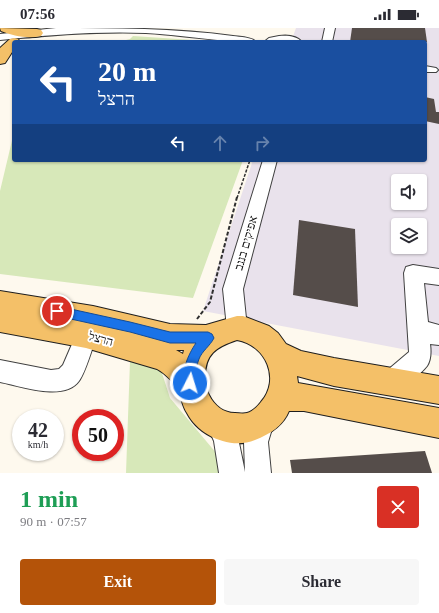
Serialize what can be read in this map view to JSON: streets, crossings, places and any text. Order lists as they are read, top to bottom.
{
  "streets": {
    "main road": ["הרצל"],
    "street": ["אפיקים בנגב"]
  },
  "crossings": [
    ["אפיקים בנגב", "הרצל"]
  ],
  "page": {
    "status": "07:56",
    "turn": ["20 m", "הרצל"],
    "speed": "42 km/h",
    "limit": "50",
    "heading": ["1 min", "90 m · 07:57"],
    "buttons": ["Exit", "Share"]
  }
}
